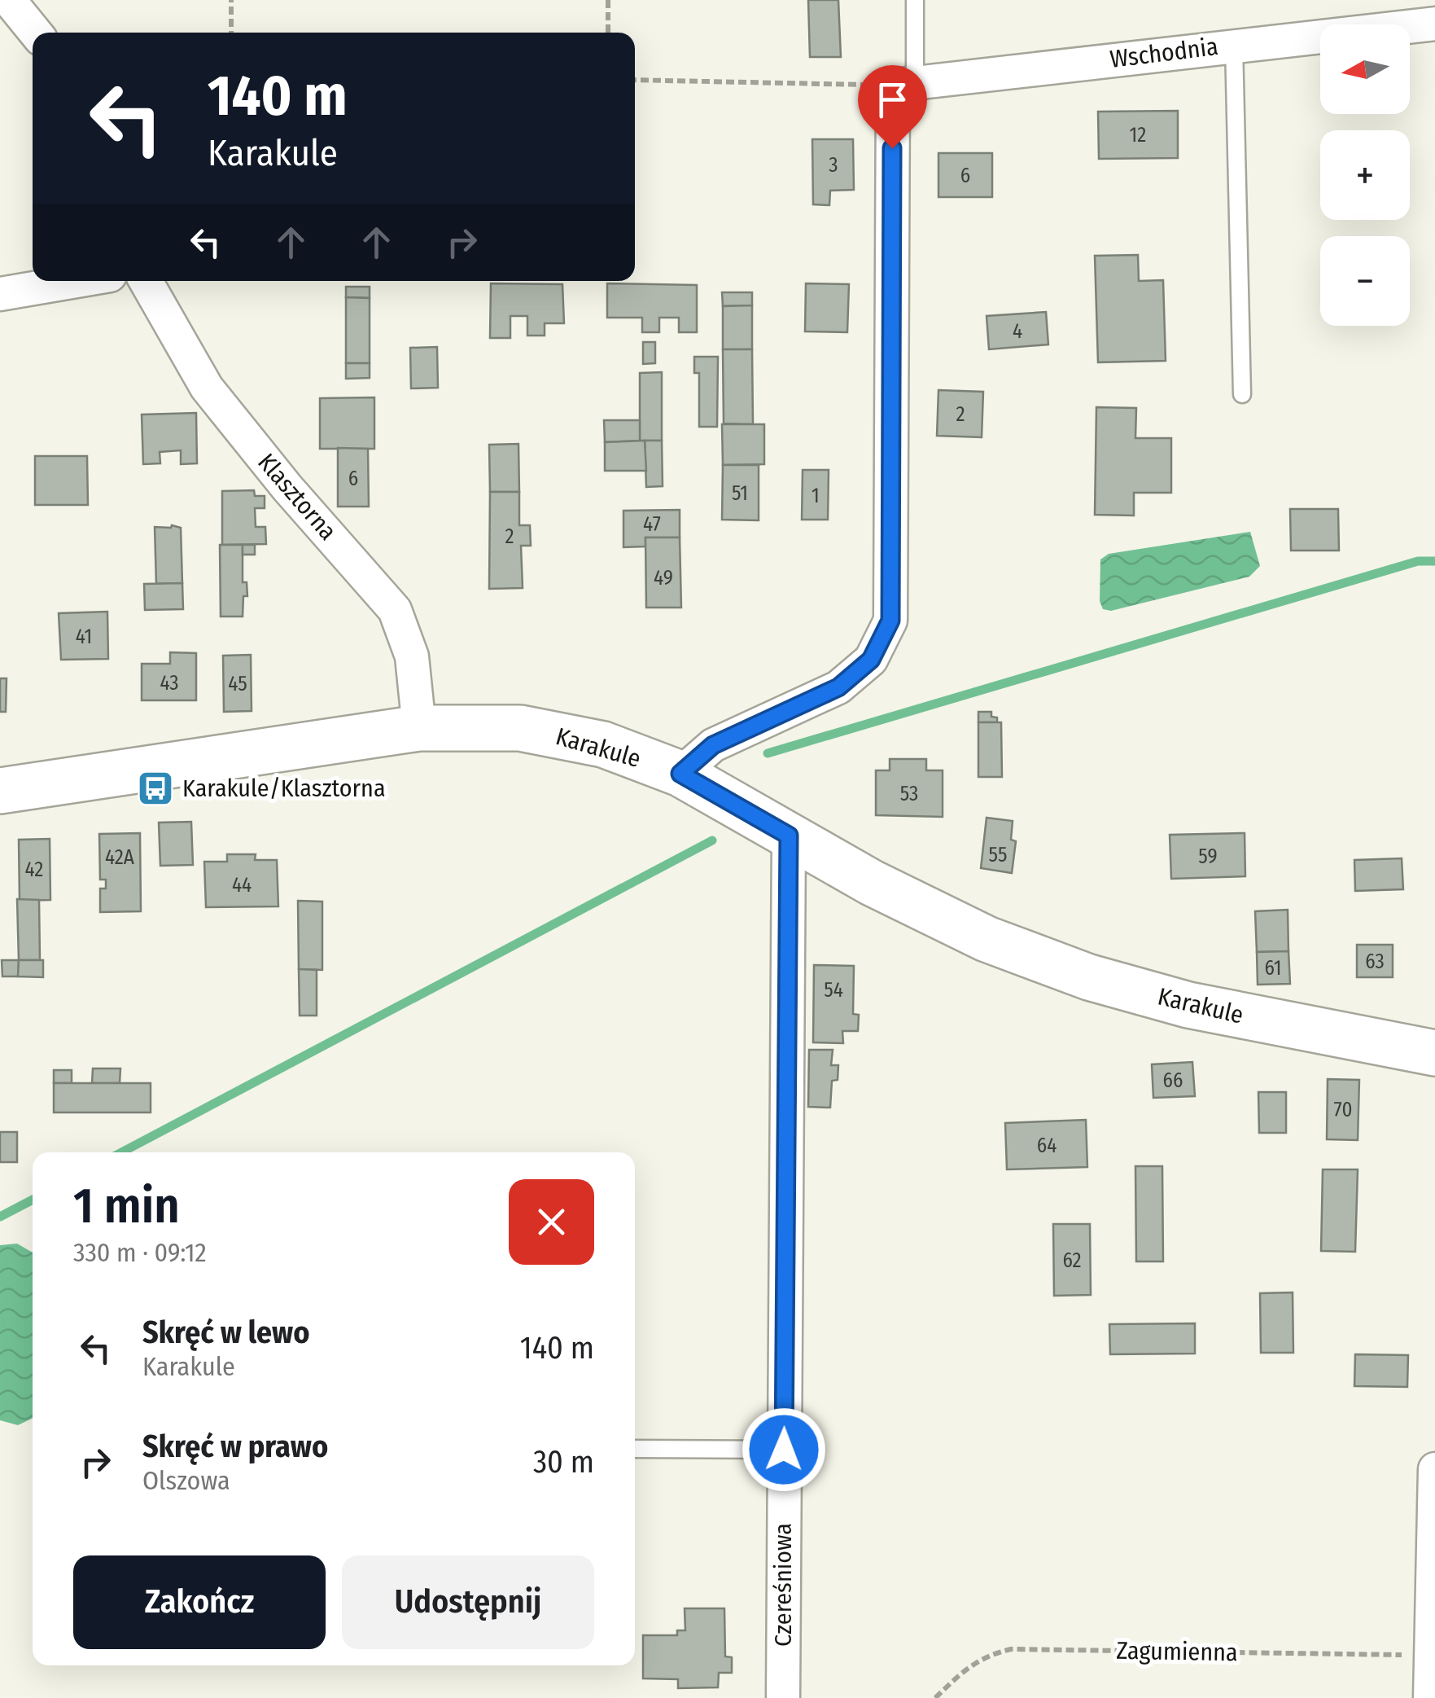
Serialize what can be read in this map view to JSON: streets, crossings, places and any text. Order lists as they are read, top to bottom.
{
  "streets": {
    "street": [
      "Wschodnia",
      "Klasztorna",
      "Karakule",
      "Czereśniowa"
    ],
    "path": ["Zagumienna"]
  },
  "crossings": [
    ["Klasztorna", "Karakule"],
    ["Karakule", "Czereśniowa"]
  ],
  "places": {
    "bus stop": ["Karakule/Klasztorna"]
  },
  "house_numbers": [
    "12",
    "3",
    "6",
    "4",
    "2",
    "6",
    "51",
    "1",
    "47",
    "2",
    "49",
    "41",
    "43",
    "45",
    "53",
    "55",
    "59",
    "42A",
    "42",
    "44",
    "63",
    "61",
    "54",
    "66",
    "70",
    "64",
    "62"
  ],
  "north": "left",
  "page": {
    "map_buttons": ["+", "−"],
    "turn": ["140 m", "Karakule"],
    "heading": ["1 min", "330 m · 09:12"],
    "list": [
      {
        "name": "Skręć w lewo",
        "note": "Karakule",
        "value": "140 m"
      },
      {
        "name": "Skręć w prawo",
        "note": "Olszowa",
        "value": "30 m"
      }
    ],
    "buttons": ["Zakończ", "Udostępnij"]
  }
}
